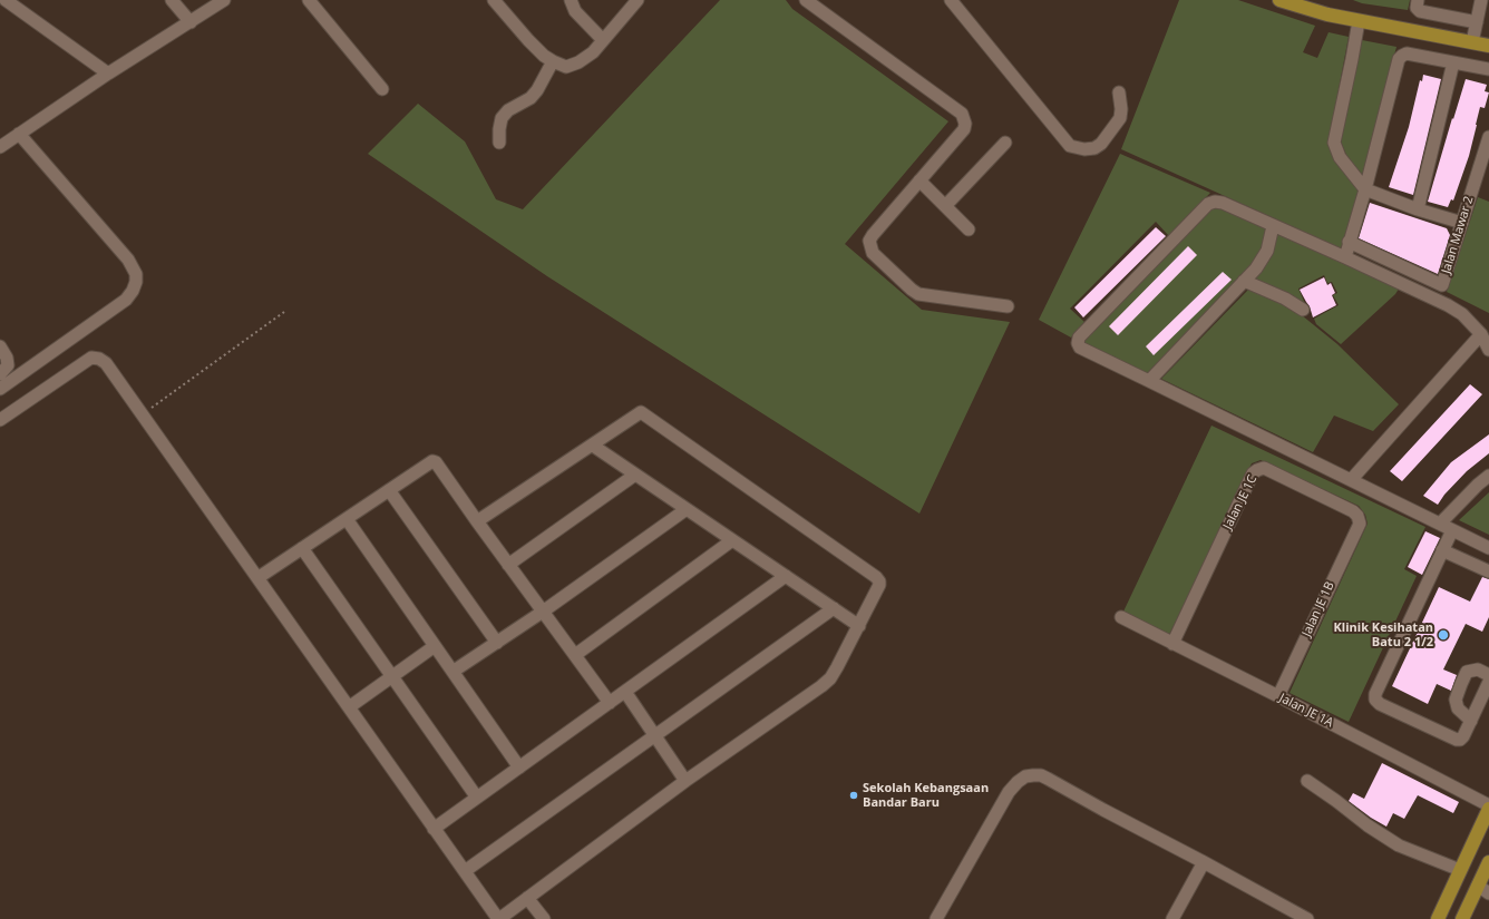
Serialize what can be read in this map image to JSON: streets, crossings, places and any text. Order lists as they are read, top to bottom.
{
  "streets": {
    "street": [
      "Jalan Mawar 2",
      "Jalan JE 1C",
      "Jalan JE 1B",
      "Jalan JE 1A"
    ]
  },
  "crossings": [
    ["Jalan JE 1C", "Jalan JE 1B"],
    ["Jalan JE 1C", "Jalan JE 1A"],
    ["Jalan JE 1B", "Jalan JE 1A"]
  ],
  "places": ["Klinik Kesihatan Batu 2 1/2", "Sekolah Kebangsaan Bandar Baru"]
}
